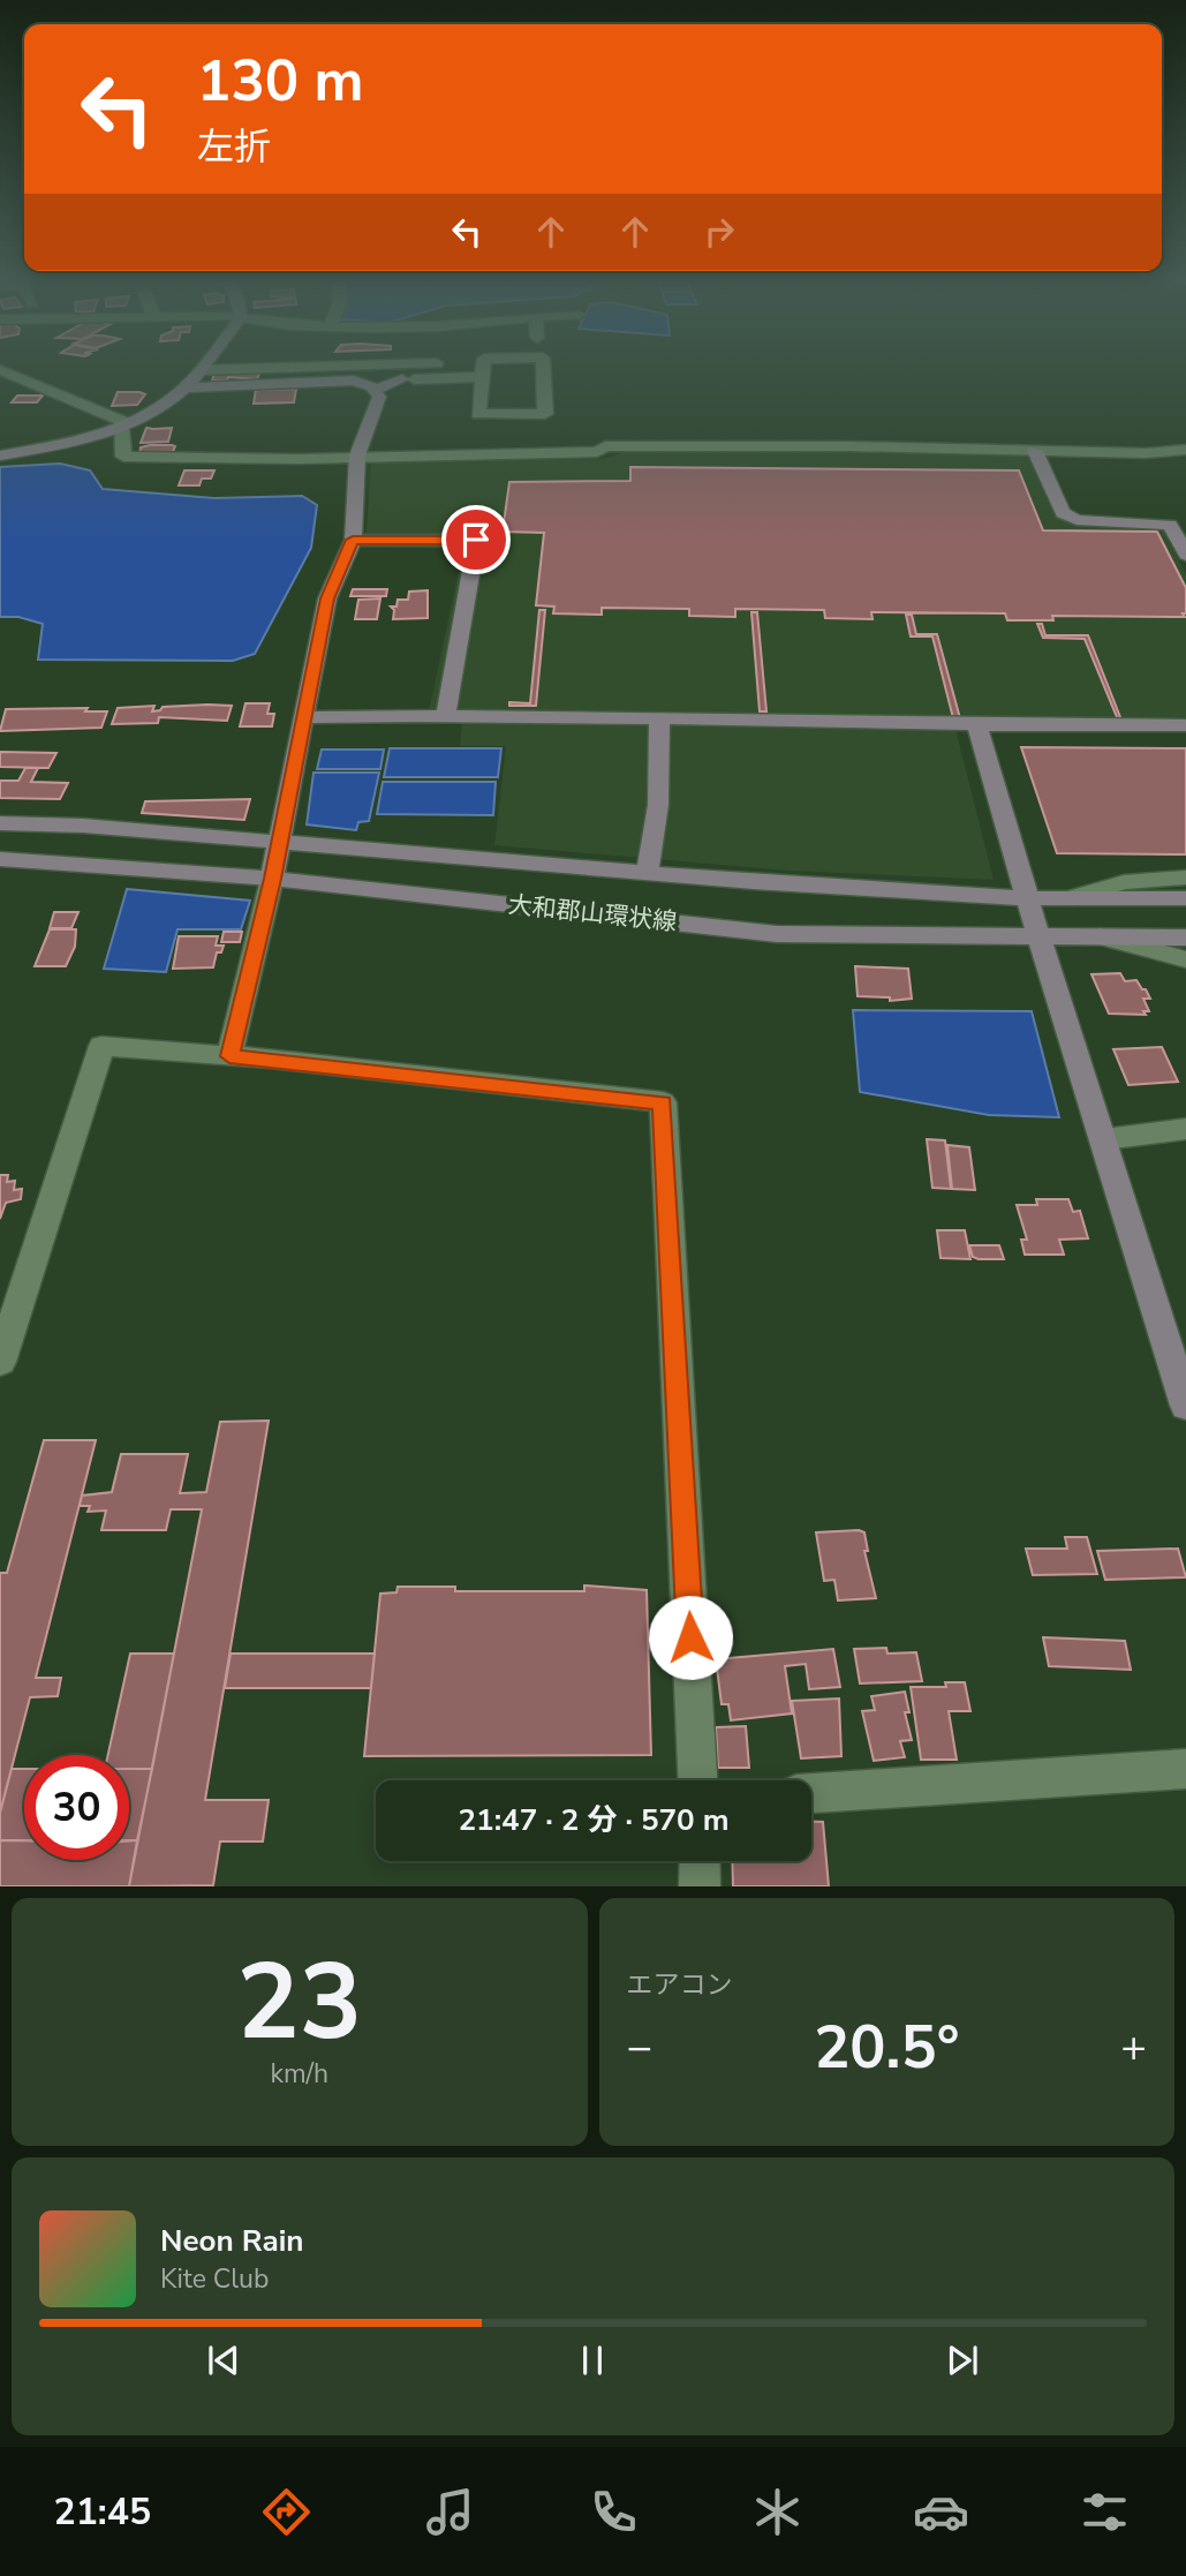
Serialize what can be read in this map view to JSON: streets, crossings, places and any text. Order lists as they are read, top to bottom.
{
  "streets": {
    "street": ["大和郡山環状線"]
  },
  "page": {
    "turn": ["130 m", "左折"],
    "limit": "30",
    "trip": "21:47 · 2 分 · 570 m",
    "tile": [
      ["23", "km/h"],
      "エアコン"
    ],
    "heat": ["−", "20.5°", "+"],
    "song": ["Neon Rain", "Kite Club"],
    "tabs": "21:45"
  }
}
